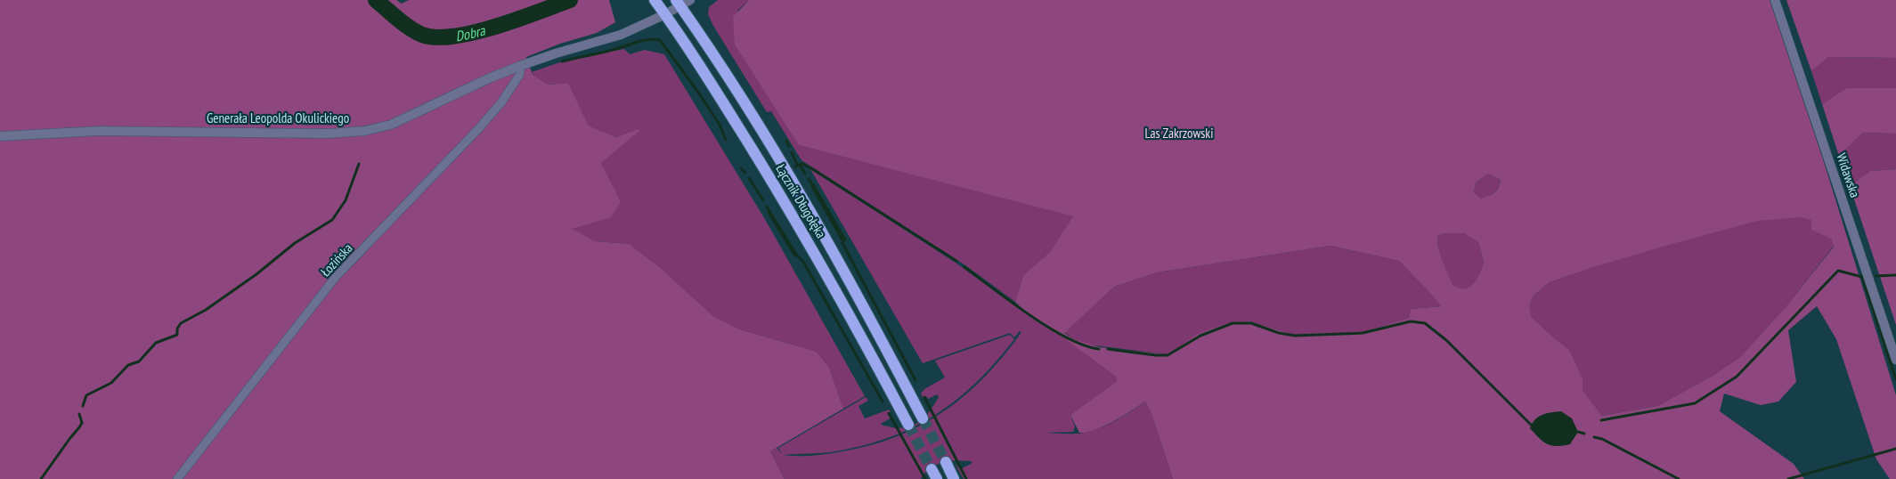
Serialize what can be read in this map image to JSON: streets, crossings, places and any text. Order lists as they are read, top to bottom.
{
  "streets": {
    "main road": ["Łącznik Długołęka"],
    "street": ["Generała Leopolda Okulickiego", "Widawska", "Łozińska"]
  },
  "crossings": [
    ["Generała Leopolda Okulickiego", "Łącznik Długołęka"],
    ["Generała Leopolda Okulickiego", "Łozińska"]
  ],
  "water": ["Dobra"],
  "parks": ["Las Zakrzowski"]
}
